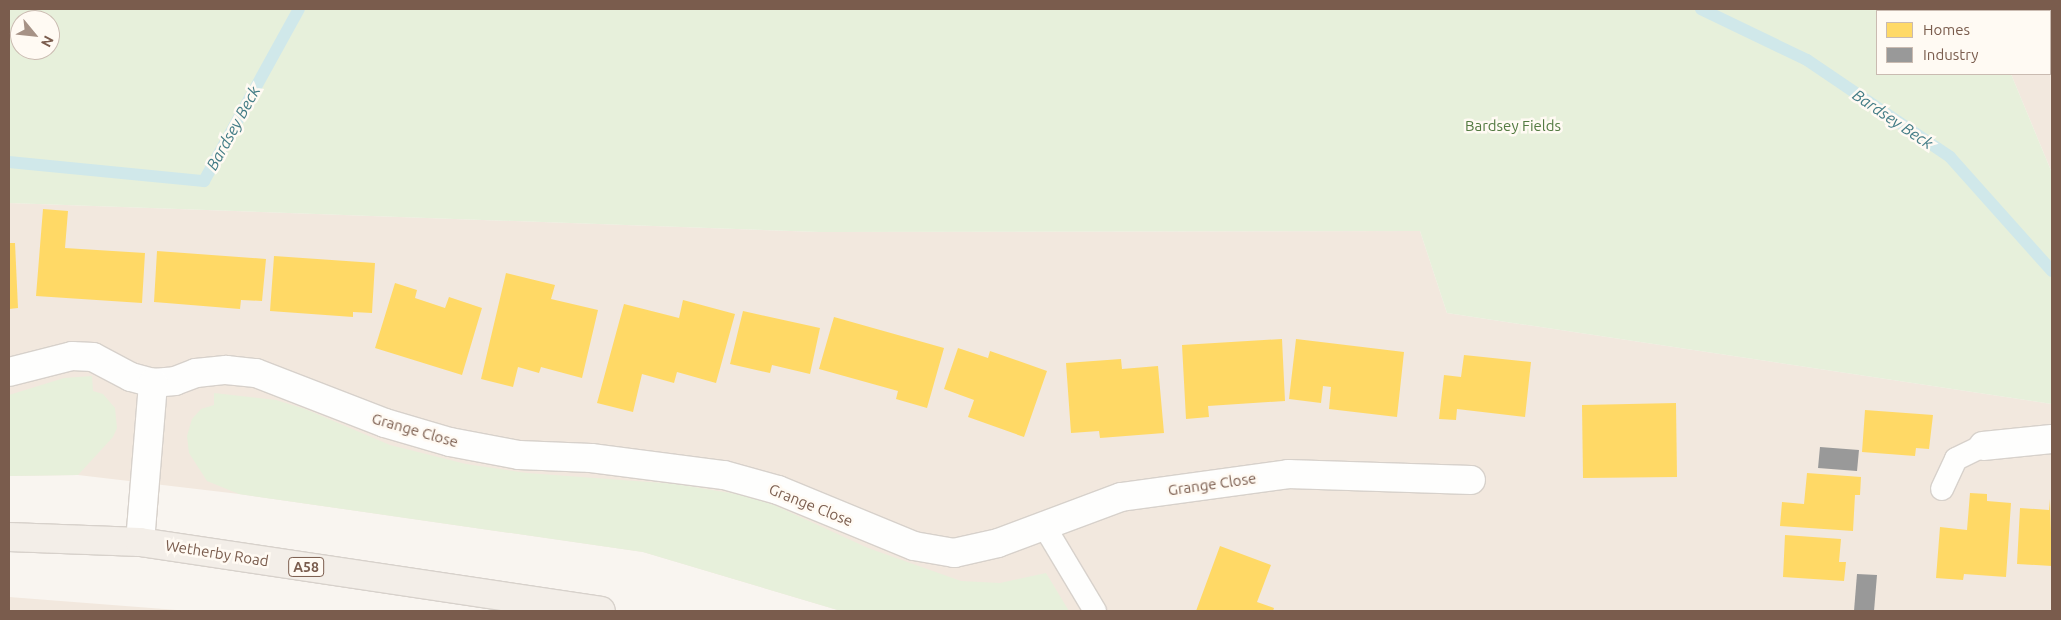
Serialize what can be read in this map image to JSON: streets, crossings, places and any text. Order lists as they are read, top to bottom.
{
  "streets": {
    "main road": ["Wetherby Road", "A58"],
    "street": ["Grange Close"]
  },
  "water": ["Bardsey Beck"],
  "parks": ["Bardsey Fields"],
  "legend": ["Homes", "Industry"],
  "north": "bottom right"
}
